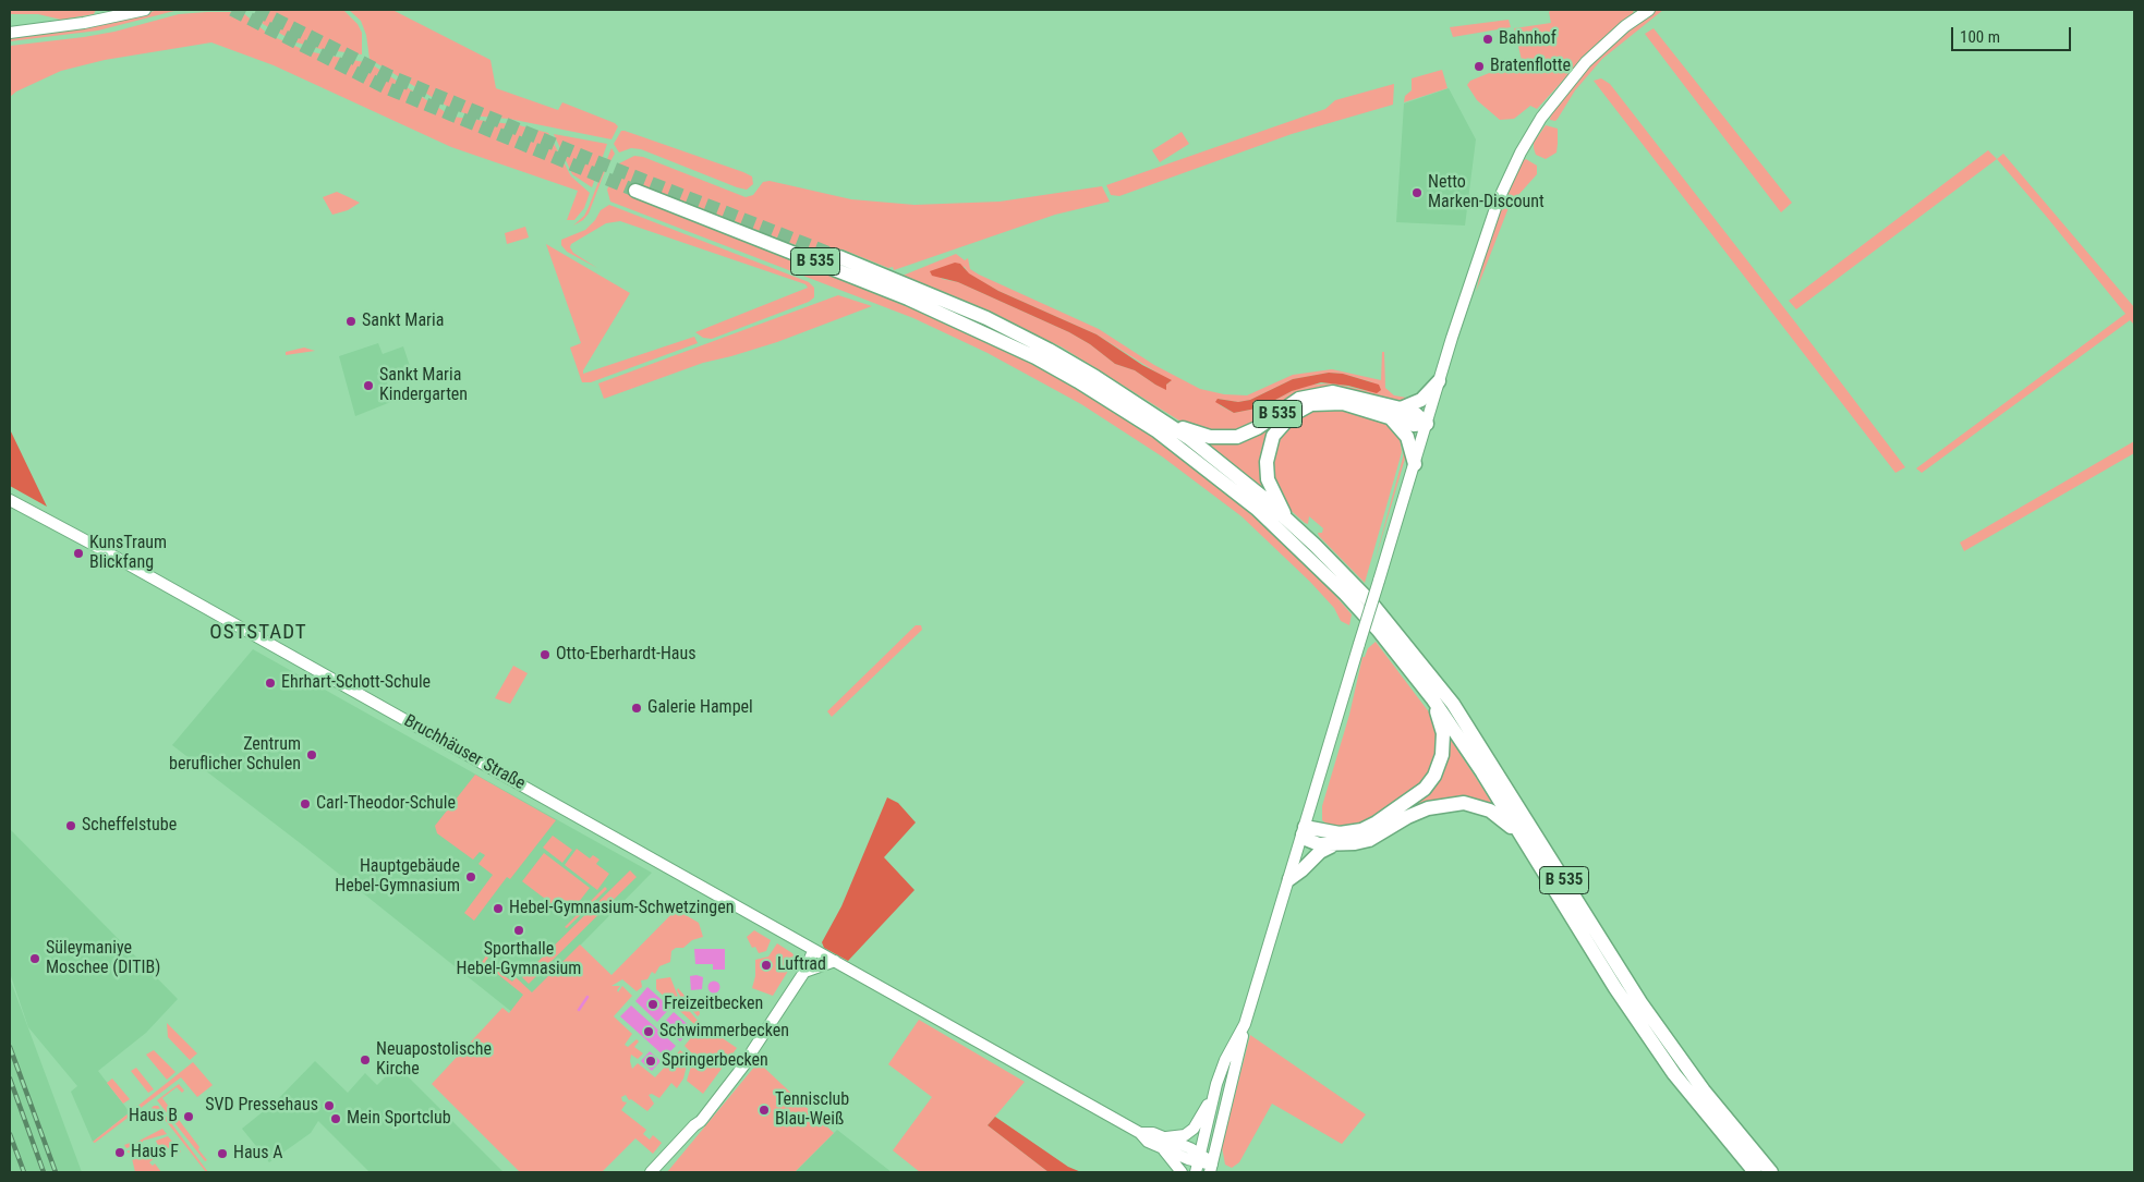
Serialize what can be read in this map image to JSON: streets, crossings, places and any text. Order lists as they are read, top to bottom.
{
  "streets": {
    "highway": ["B 535"],
    "main road": ["Bruchhäuser Straße"]
  },
  "districts": ["OSTSTADT"],
  "places": [
    "Bahnhof",
    "Bratenflotte",
    "Netto Marken-Discount",
    "Sankt Maria",
    "Sankt Maria Kindergarten",
    "KunsTraum Blickfang",
    "Otto-Eberhardt-Haus",
    "Ehrhart-Schott-Schule",
    "Galerie Hampel",
    "Zentrum beruflicher Schulen",
    "Carl-Theodor-Schule",
    "Scheffelstube",
    "Hauptgebäude Hebel-Gymnasium",
    "Hebel-Gymnasium-Schwetzingen",
    "Sporthalle Hebel-Gymnasium",
    "Süleymaniye Moschee (DITIB)",
    "Luftrad",
    "Freizeitbecken",
    "Schwimmerbecken",
    "Neuapostolische Kirche",
    "Springerbecken",
    "SVD Pressehaus",
    "Tennisclub Blau-Weiß",
    "Haus B",
    "Mein Sportclub",
    "Haus F",
    "Haus A"
  ],
  "scale_bar": "100 m"
}
